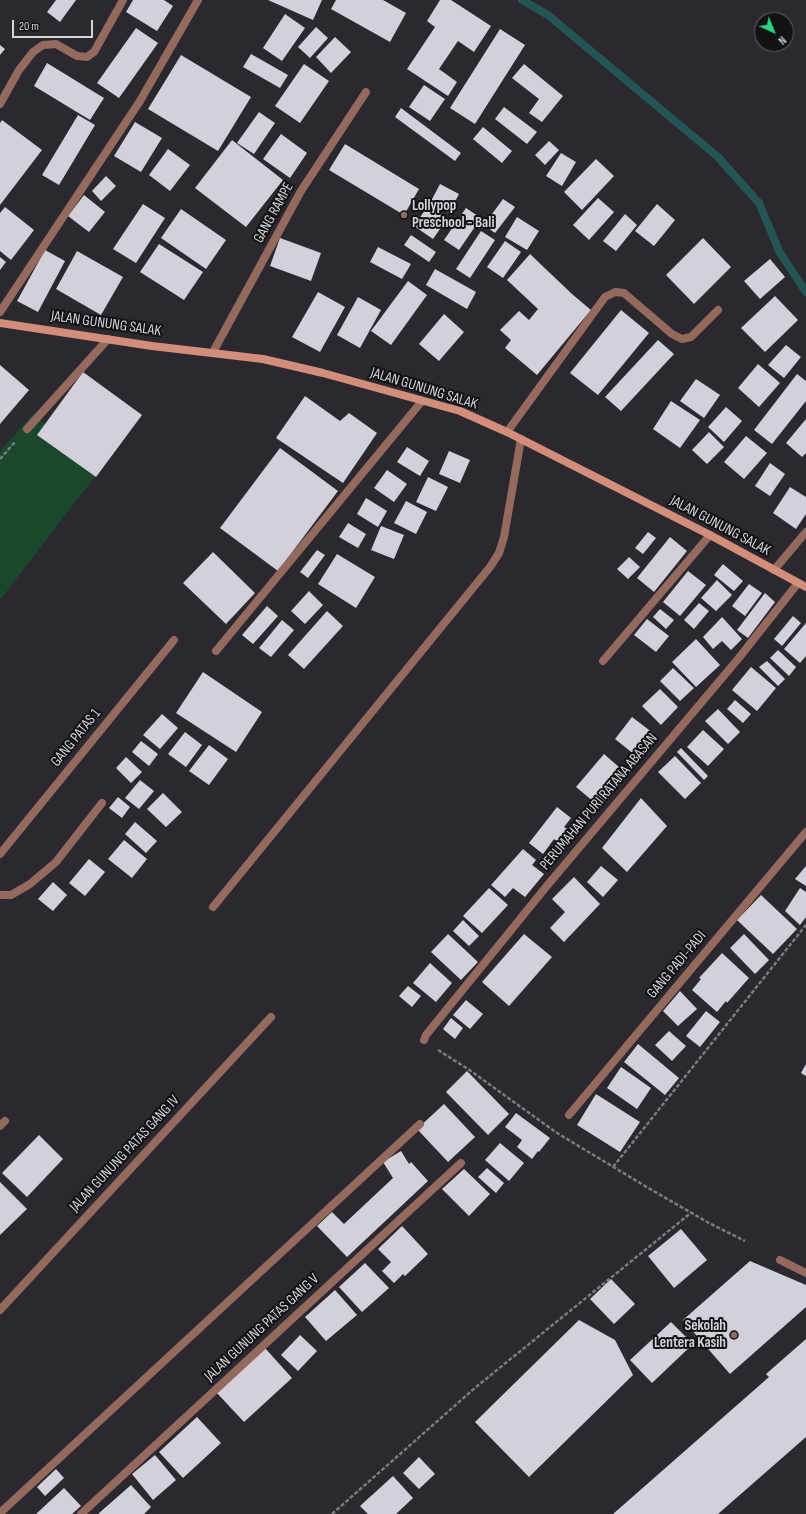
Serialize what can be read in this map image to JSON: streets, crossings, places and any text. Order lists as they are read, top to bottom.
{
  "streets": {
    "street": [
      "GANG RAMPE",
      "JALAN GUNUNG SALAK",
      "GANG PATAS 1",
      "PERUMAHAN PURI RATANA ABASAN",
      "GANG PADI-PADI",
      "JALAN GUNUNG PATAS GANG IV",
      "JALAN GUNUNG PATAS GANG V"
    ]
  },
  "crossings": [
    ["GANG RAMPE", "JALAN GUNUNG SALAK"],
    ["JALAN GUNUNG SALAK", "PERUMAHAN PURI RATANA ABASAN"]
  ],
  "places": ["Lollypop Preschool - Bali", "Sekolah Lentera Kasih"],
  "scale_bar": "20 m",
  "north": "bottom right"
}
